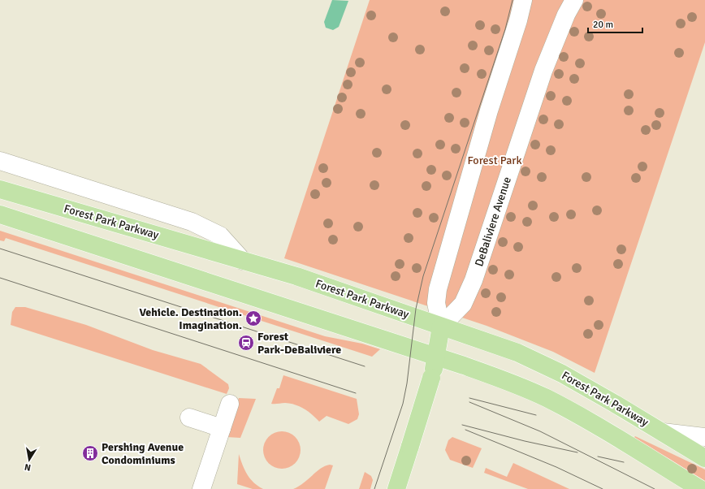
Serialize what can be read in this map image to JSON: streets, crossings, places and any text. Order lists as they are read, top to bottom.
{
  "streets": {
    "main road": ["Forest Park Parkway"],
    "street": ["DeBaliviere Avenue"]
  },
  "crossings": [
    ["Forest Park Parkway", "DeBaliviere Avenue"]
  ],
  "parks": ["Forest Park"],
  "places": {
    "place": ["Vehicle. Destination. Imagination."],
    "station": ["Forest Park-DeBaliviere"],
    "building": ["Pershing Avenue Condominiums"]
  },
  "scale_bar": "20 m",
  "north": "bottom"
}
